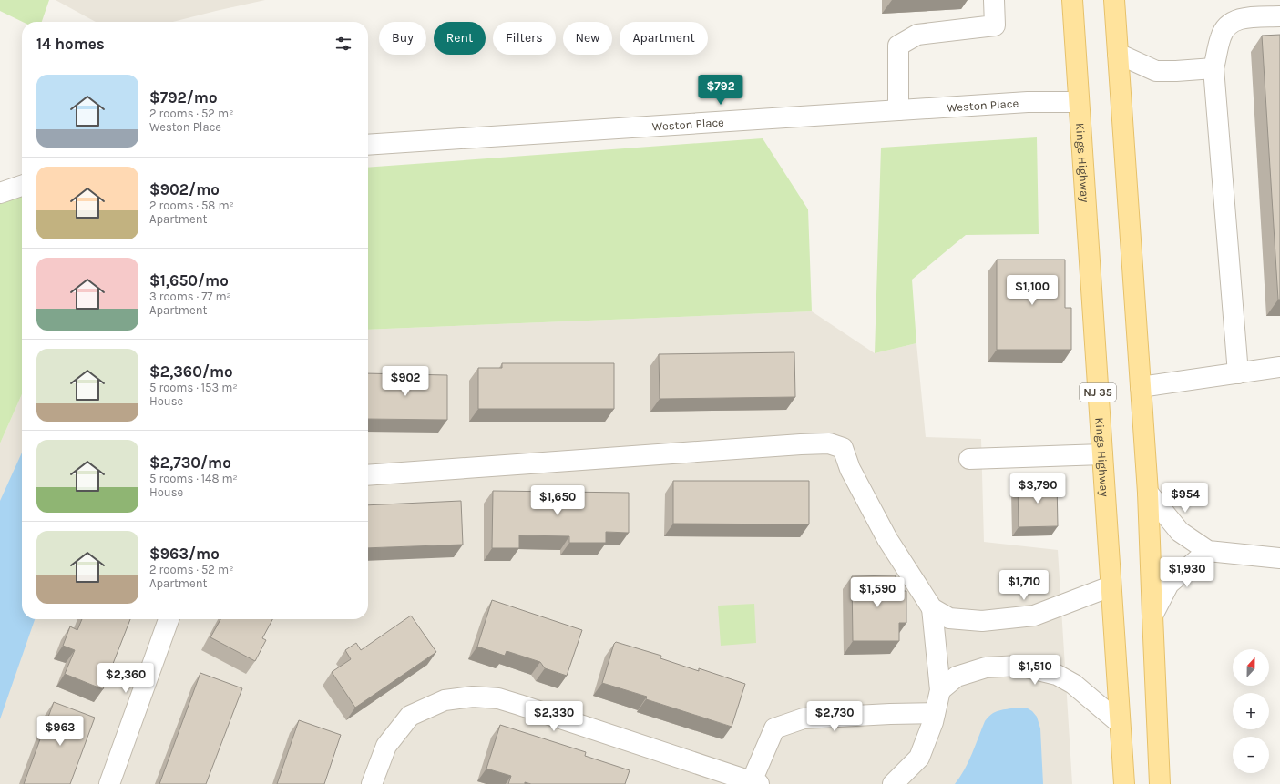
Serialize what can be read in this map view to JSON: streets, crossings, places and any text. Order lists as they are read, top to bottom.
{
  "streets": {
    "main road": ["Kings Highway", "NJ 35"],
    "street": ["Weston Place"]
  },
  "crossings": [
    ["Weston Place", "Kings Highway"]
  ],
  "north": "top",
  "page": {
    "chip": [
      "Buy",
      "Rent",
      "Filters",
      "New",
      "Apartment"
    ],
    "heading": "14 homes",
    "list": [
      {
        "name": "$792/mo",
        "note": "2 rooms · 52 m² · Weston Place"
      },
      {
        "name": "$902/mo",
        "note": "2 rooms · 58 m² · Apartment"
      },
      {
        "name": "$1,650/mo",
        "note": "3 rooms · 77 m² · Apartment"
      },
      {
        "name": "$2,360/mo",
        "note": "5 rooms · 153 m² · House"
      },
      {
        "name": "$2,730/mo",
        "note": "5 rooms · 148 m² · House"
      },
      {
        "name": "$963/mo",
        "note": "2 rooms · 52 m² · Apartment"
      }
    ],
    "price": [
      "$792",
      "$1,100",
      "$902",
      "$3,790",
      "$954",
      "$1,650",
      "$1,930",
      "$1,710",
      "$1,590",
      "$1,510",
      "$2,360",
      "$2,330",
      "$2,730",
      "$963"
    ],
    "map_buttons": ["+", "−"]
  }
}
